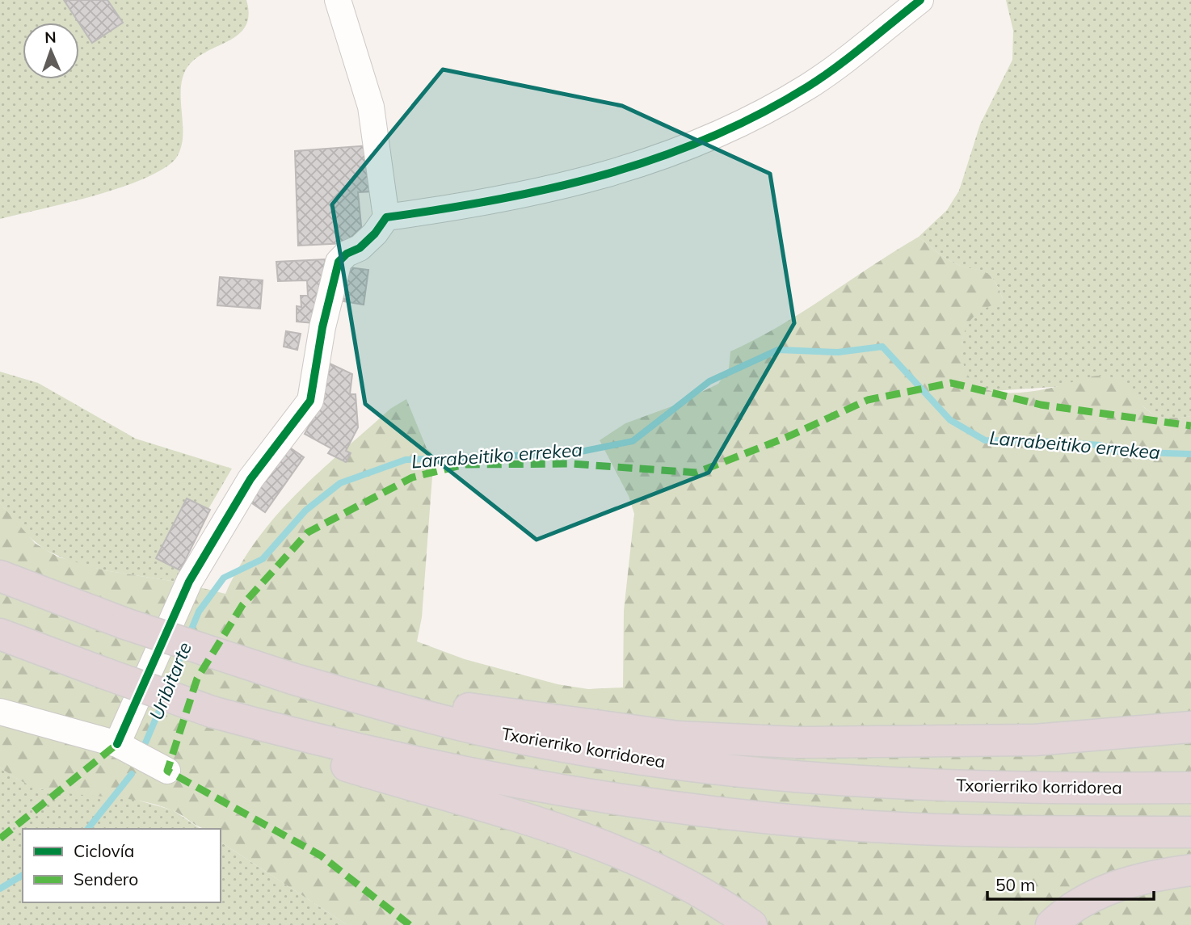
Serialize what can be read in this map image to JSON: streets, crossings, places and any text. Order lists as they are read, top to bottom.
{
  "streets": {
    "highway": ["Txorierriko korridorea"]
  },
  "water": ["Larrabeitiko errekea", "Uribitarte"],
  "legend": ["Ciclovía", "Sendero"],
  "scale_bar": "50 m",
  "north": "top"
}
